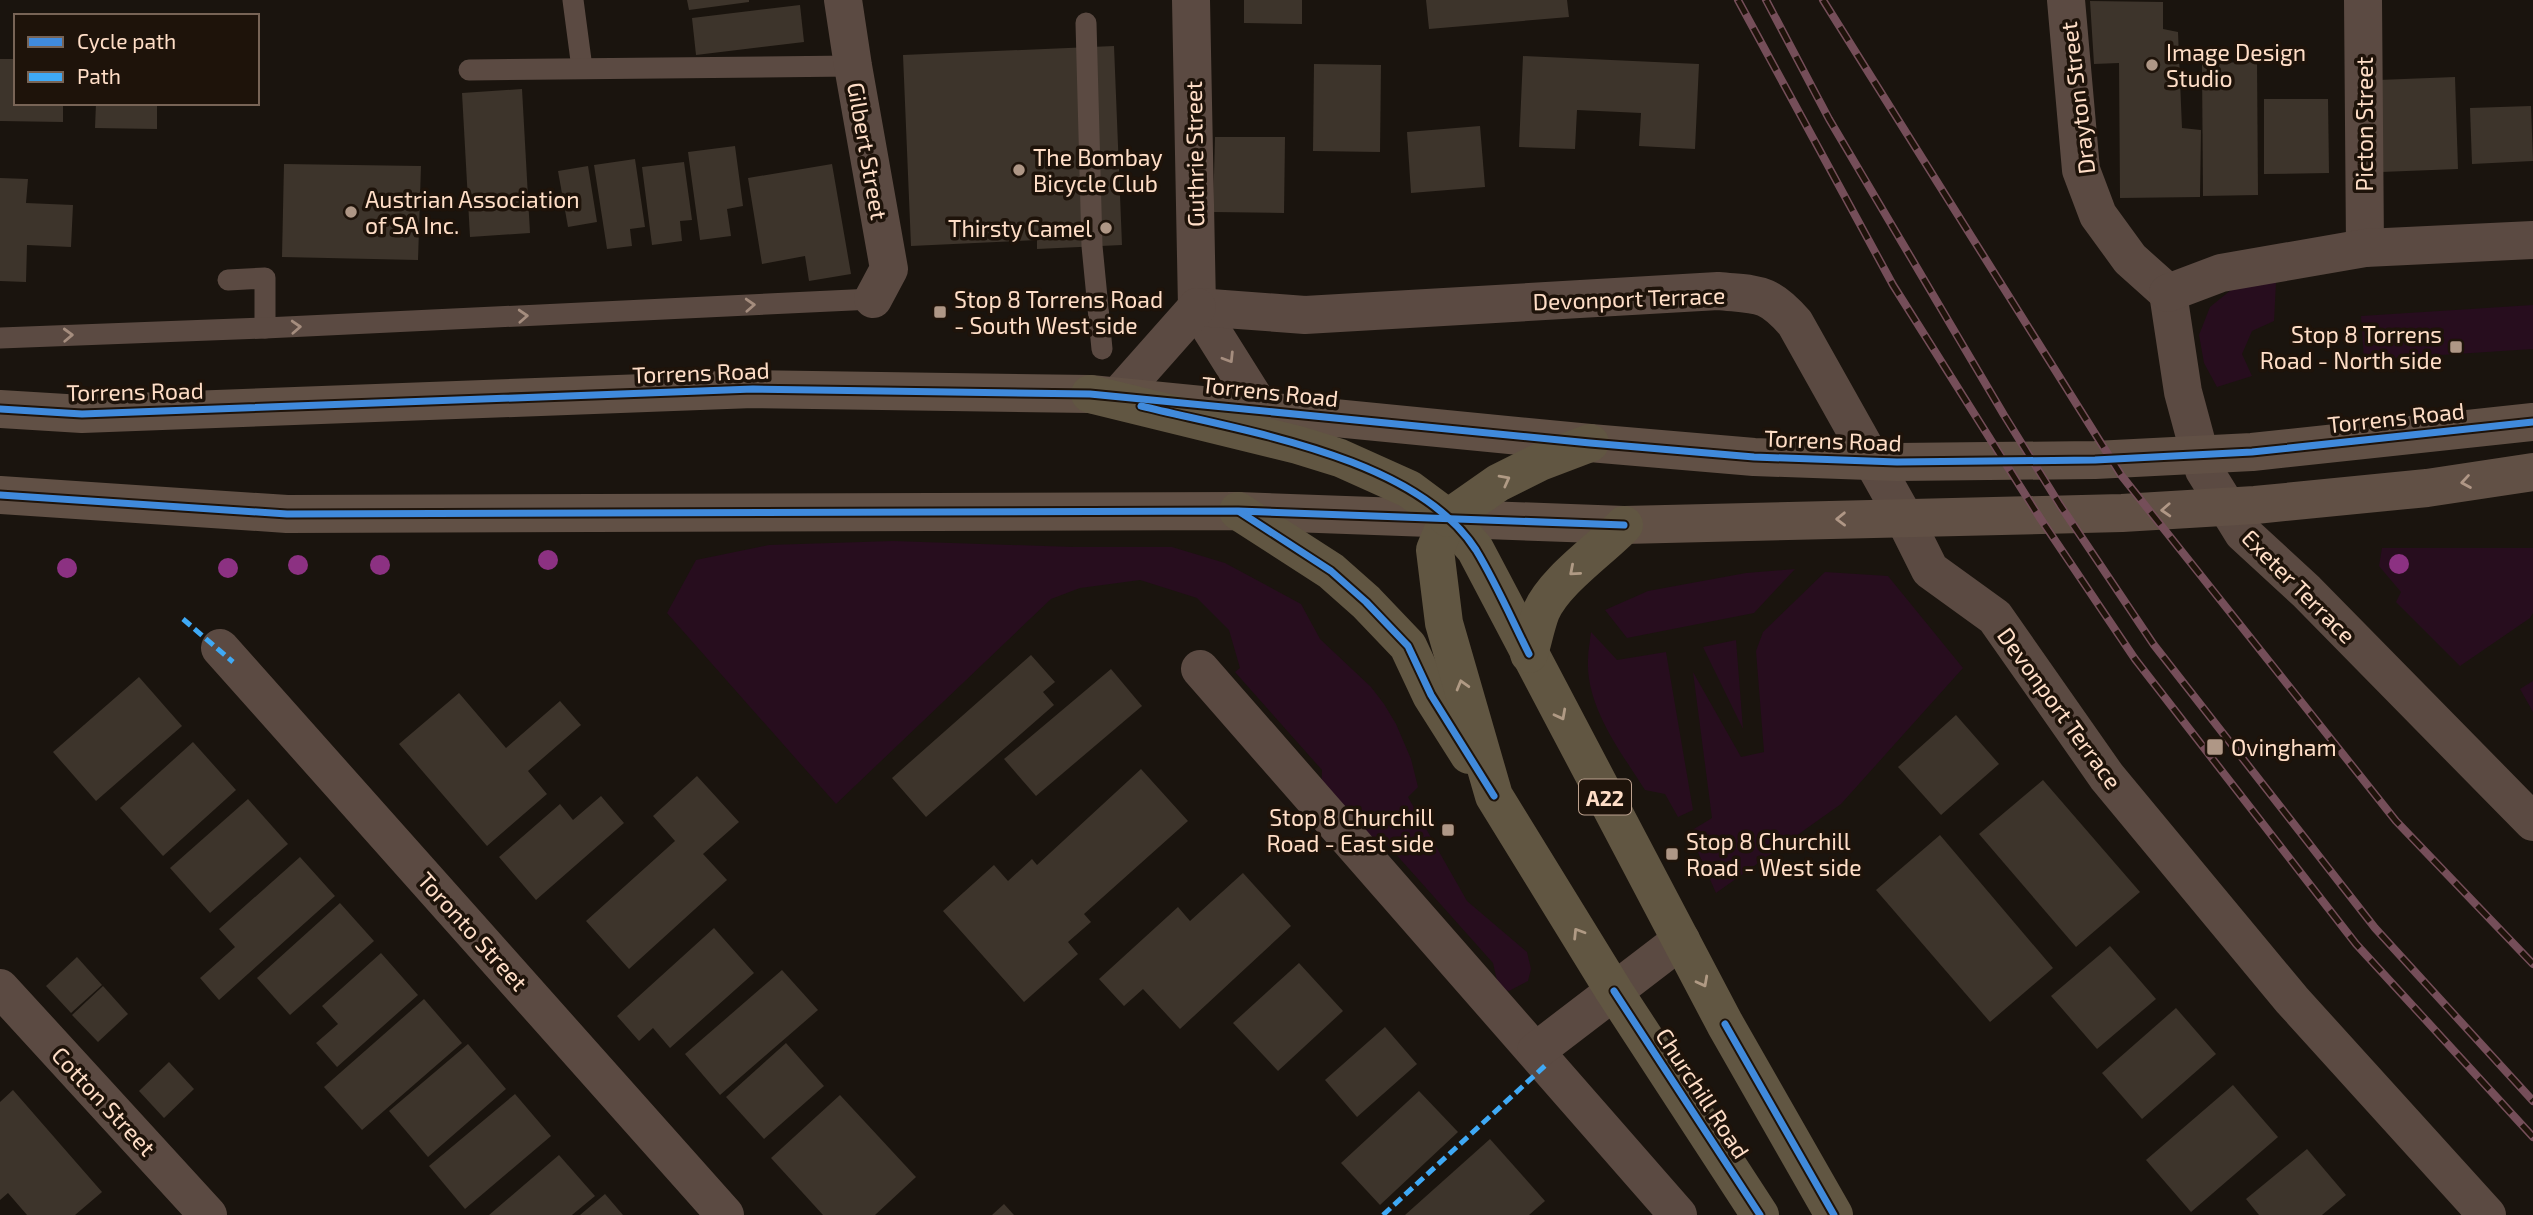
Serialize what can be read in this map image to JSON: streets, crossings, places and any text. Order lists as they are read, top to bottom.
{
  "streets": {
    "main road": ["Torrens Road", "A22", "Churchill Road"],
    "street": [
      "Drayton Street",
      "Picton Street",
      "Gilbert Street",
      "Guthrie Street",
      "Devonport Terrace",
      "Exeter Terrace",
      "Toronto Street",
      "Cotton Street"
    ]
  },
  "crossings": [
    ["Drayton Street", "Exeter Terrace"],
    ["Guthrie Street", "Devonport Terrace"],
    ["A22", "Churchill Road"]
  ],
  "places": {
    "other": [
      "Image Design Studio",
      "The Bombay Bicycle Club",
      "Austrian Association of SA Inc.",
      "Thirsty Camel"
    ],
    "transit": [
      "Stop 8 Torrens Road - South West side",
      "Stop 8 Torrens Road - North side",
      "Ovingham",
      "Stop 8 Churchill Road - East side",
      "Stop 8 Churchill Road - West side"
    ]
  },
  "legend": ["Cycle path", "Path"]
}
